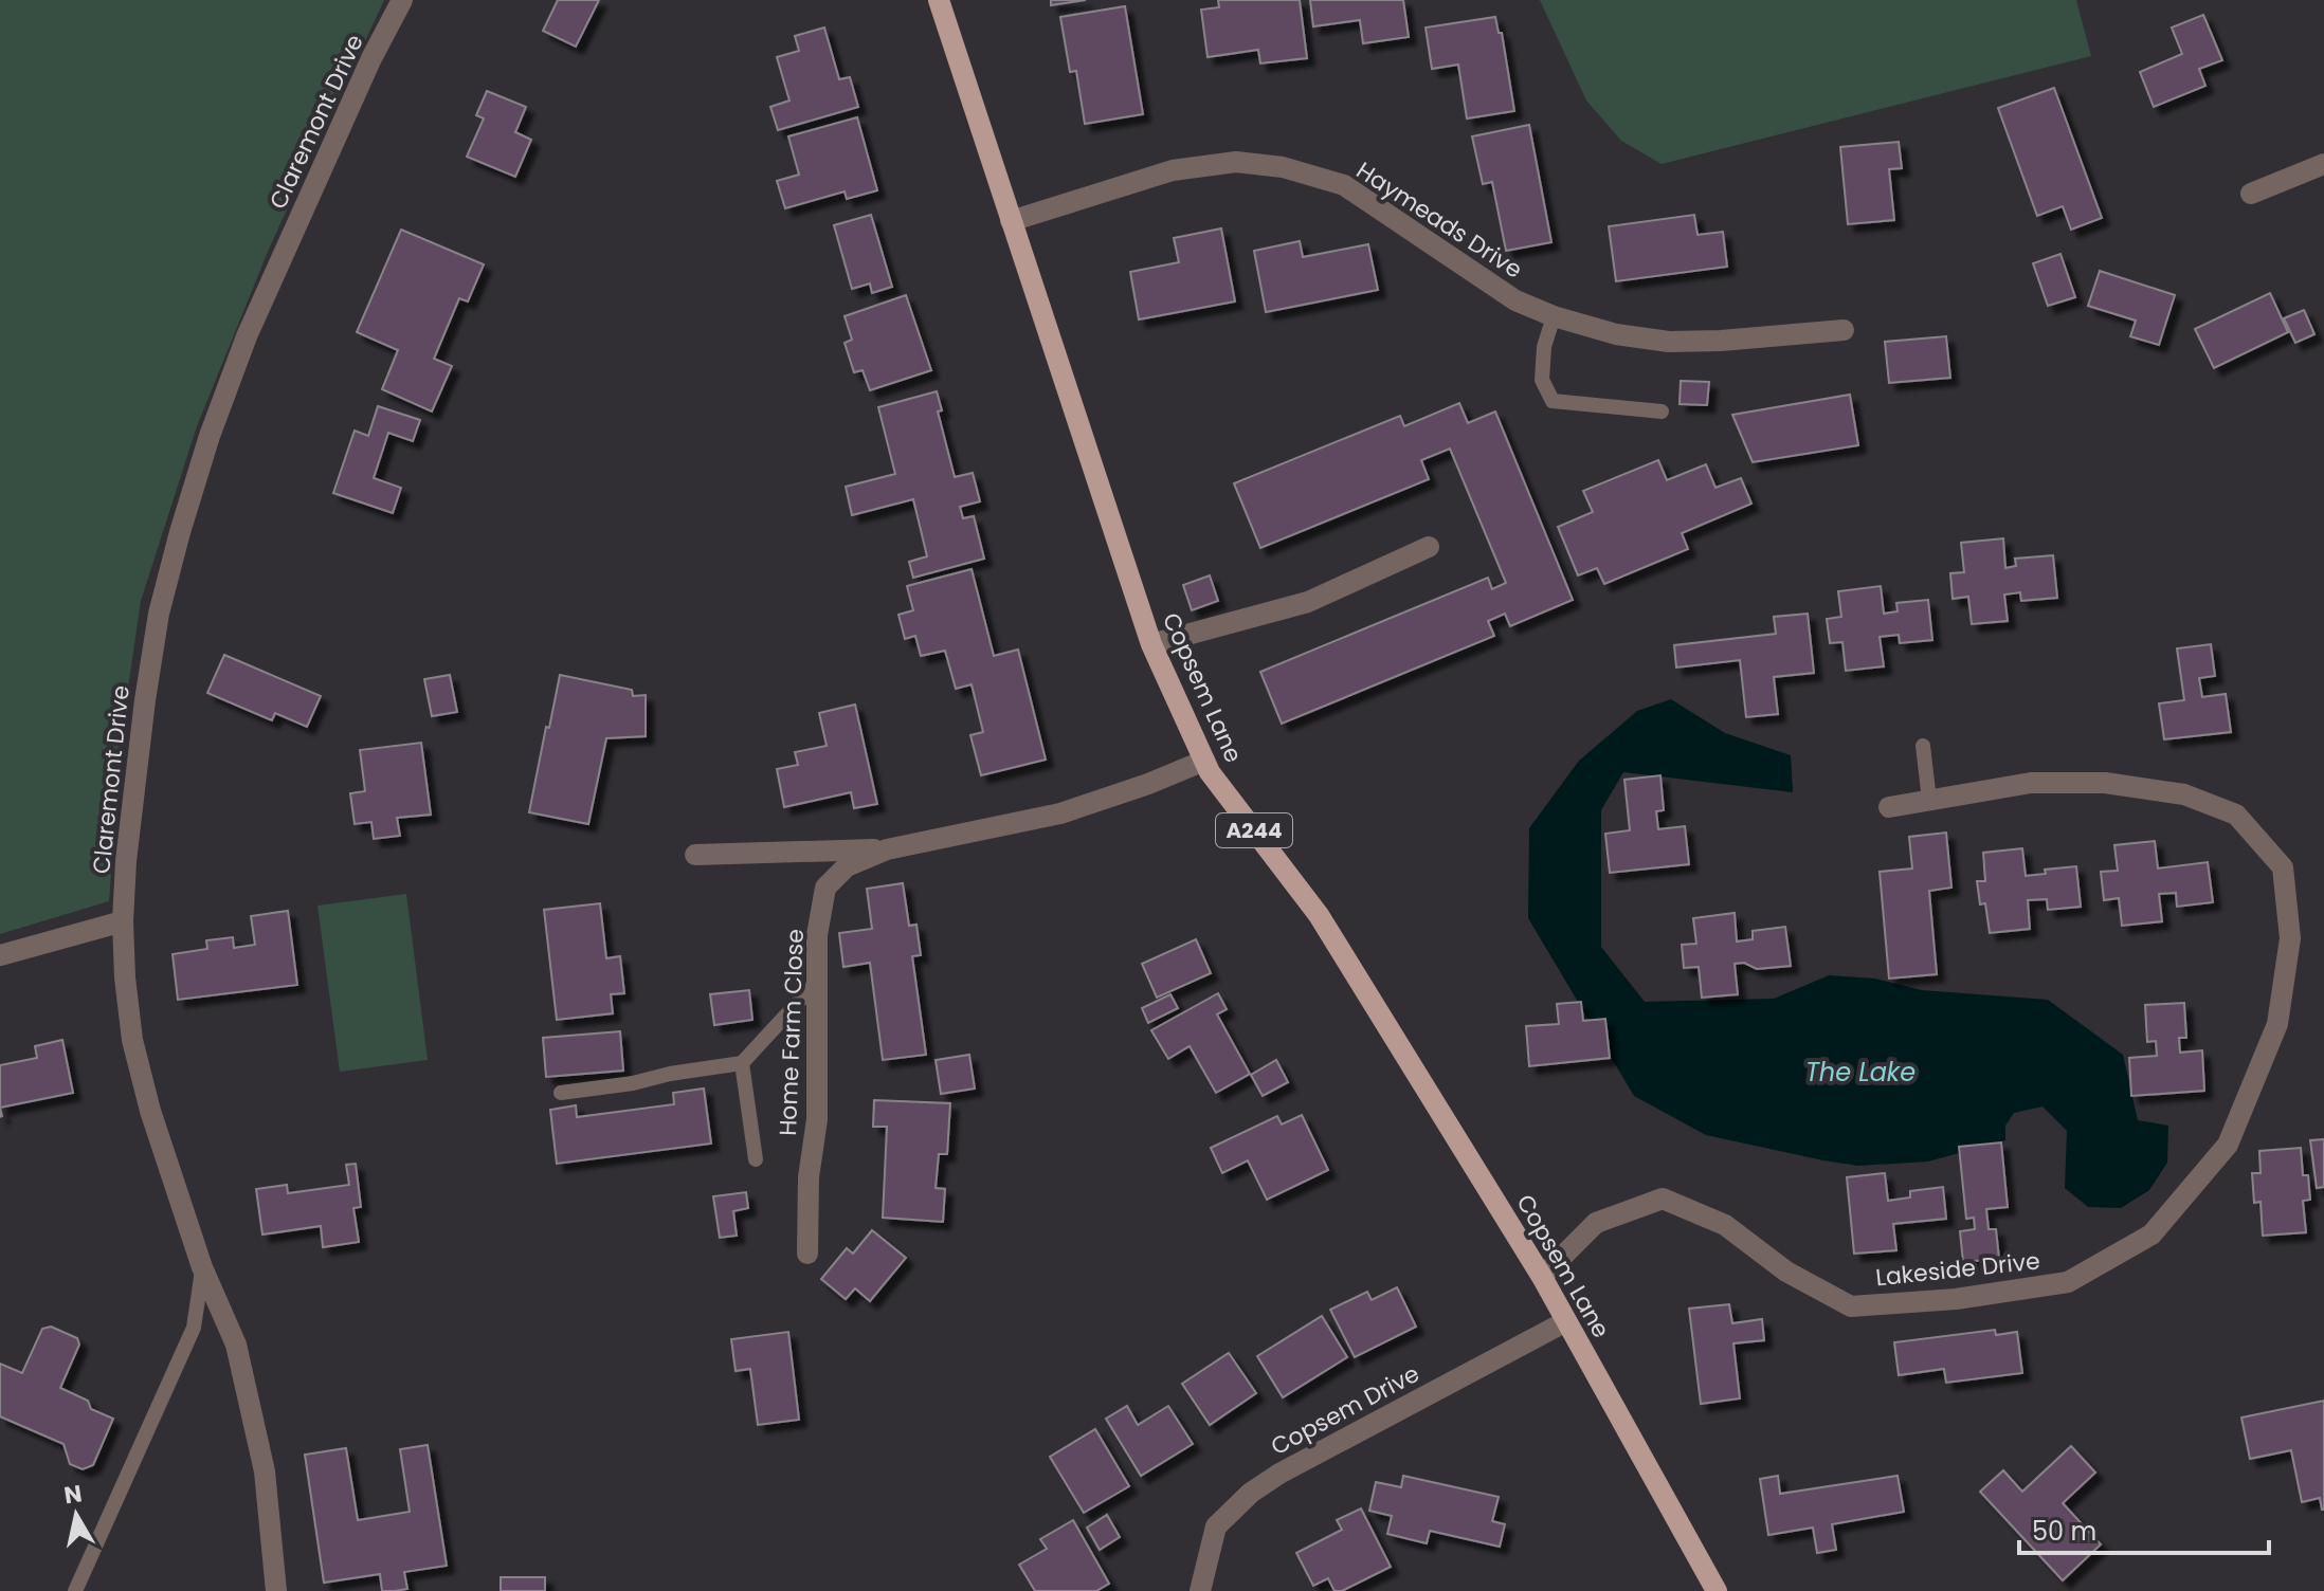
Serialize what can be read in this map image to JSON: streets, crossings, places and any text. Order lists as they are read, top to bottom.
{
  "streets": {
    "main road": ["Copsem Lane", "A244"],
    "street": [
      "Claremont Drive",
      "Haymeads Drive",
      "Home Farm Close",
      "Lakeside Drive",
      "Copsem Drive"
    ]
  },
  "crossings": [
    ["Haymeads Drive", "Copsem Lane"],
    ["Copsem Lane", "Home Farm Close"],
    ["Copsem Lane", "Lakeside Drive"],
    ["Copsem Lane", "Copsem Drive"]
  ],
  "water": ["The Lake"],
  "scale_bar": "50 m",
  "north": "top"
}
